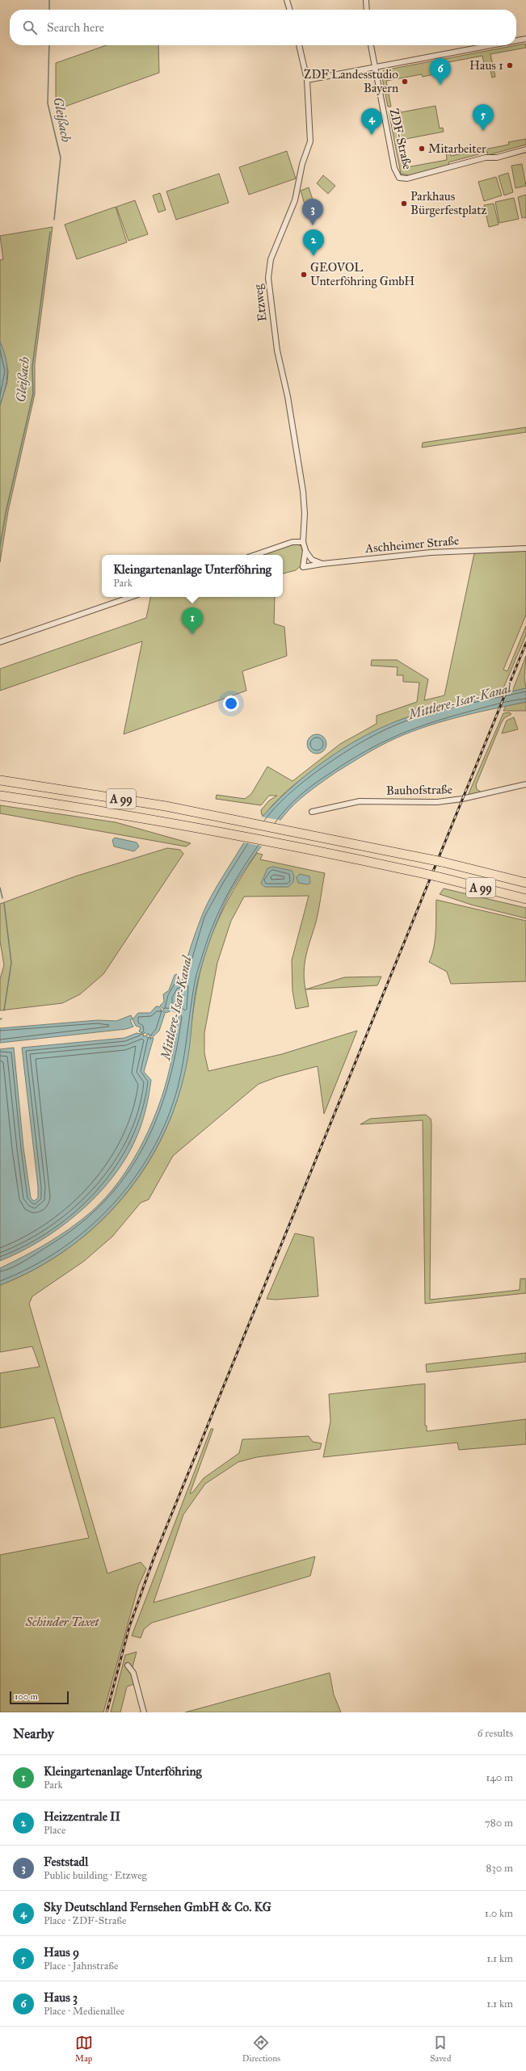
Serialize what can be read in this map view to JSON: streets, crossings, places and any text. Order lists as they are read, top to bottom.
{
  "streets": {
    "highway": ["A 99"],
    "street": [
      "ZDF-Straße",
      "Etzweg",
      "Aschheimer Straße",
      "Bauhofstraße"
    ]
  },
  "crossings": [
    ["Etzweg", "Aschheimer Straße"]
  ],
  "water": ["Gleißach", "Mittlere-Isar-Kanal"],
  "parks": ["Schinder Taxet"],
  "places": [
    "Haus 1",
    "ZDF Landesstudio Bayern",
    "Mitarbeiter",
    "Parkhaus Bürgerfestplatz",
    "GEOVOL Unterföhring GmbH"
  ],
  "scale_bar": "100 m",
  "page": {
    "search": "Search here",
    "pins": [
      "6",
      "5",
      "4",
      "3",
      "2",
      "1"
    ],
    "popup": ["Kleingartenanlage Unterföhring", "Park"],
    "scale": "100 m",
    "heading": ["Nearby", "6 results"],
    "list": [
      {
        "mark": "1",
        "name": "Kleingartenanlage Unterföhring",
        "note": "Park",
        "value": "140 m"
      },
      {
        "mark": "2",
        "name": "Heizzentrale II",
        "note": "Place",
        "value": "780 m"
      },
      {
        "mark": "3",
        "name": "Feststadl",
        "note": "Public building · Etzweg",
        "value": "830 m"
      },
      {
        "mark": "4",
        "name": "Sky Deutschland Fernsehen GmbH & Co. KG",
        "note": "Place · ZDF-Straße",
        "value": "1.0 km"
      },
      {
        "mark": "5",
        "name": "Haus 9",
        "note": "Place · Jahnstraße",
        "value": "1.1 km"
      },
      {
        "mark": "6",
        "name": "Haus 3",
        "note": "Place · Medienallee",
        "value": "1.1 km"
      }
    ],
    "nav": ["Map", "Directions", "Saved"]
  }
}
